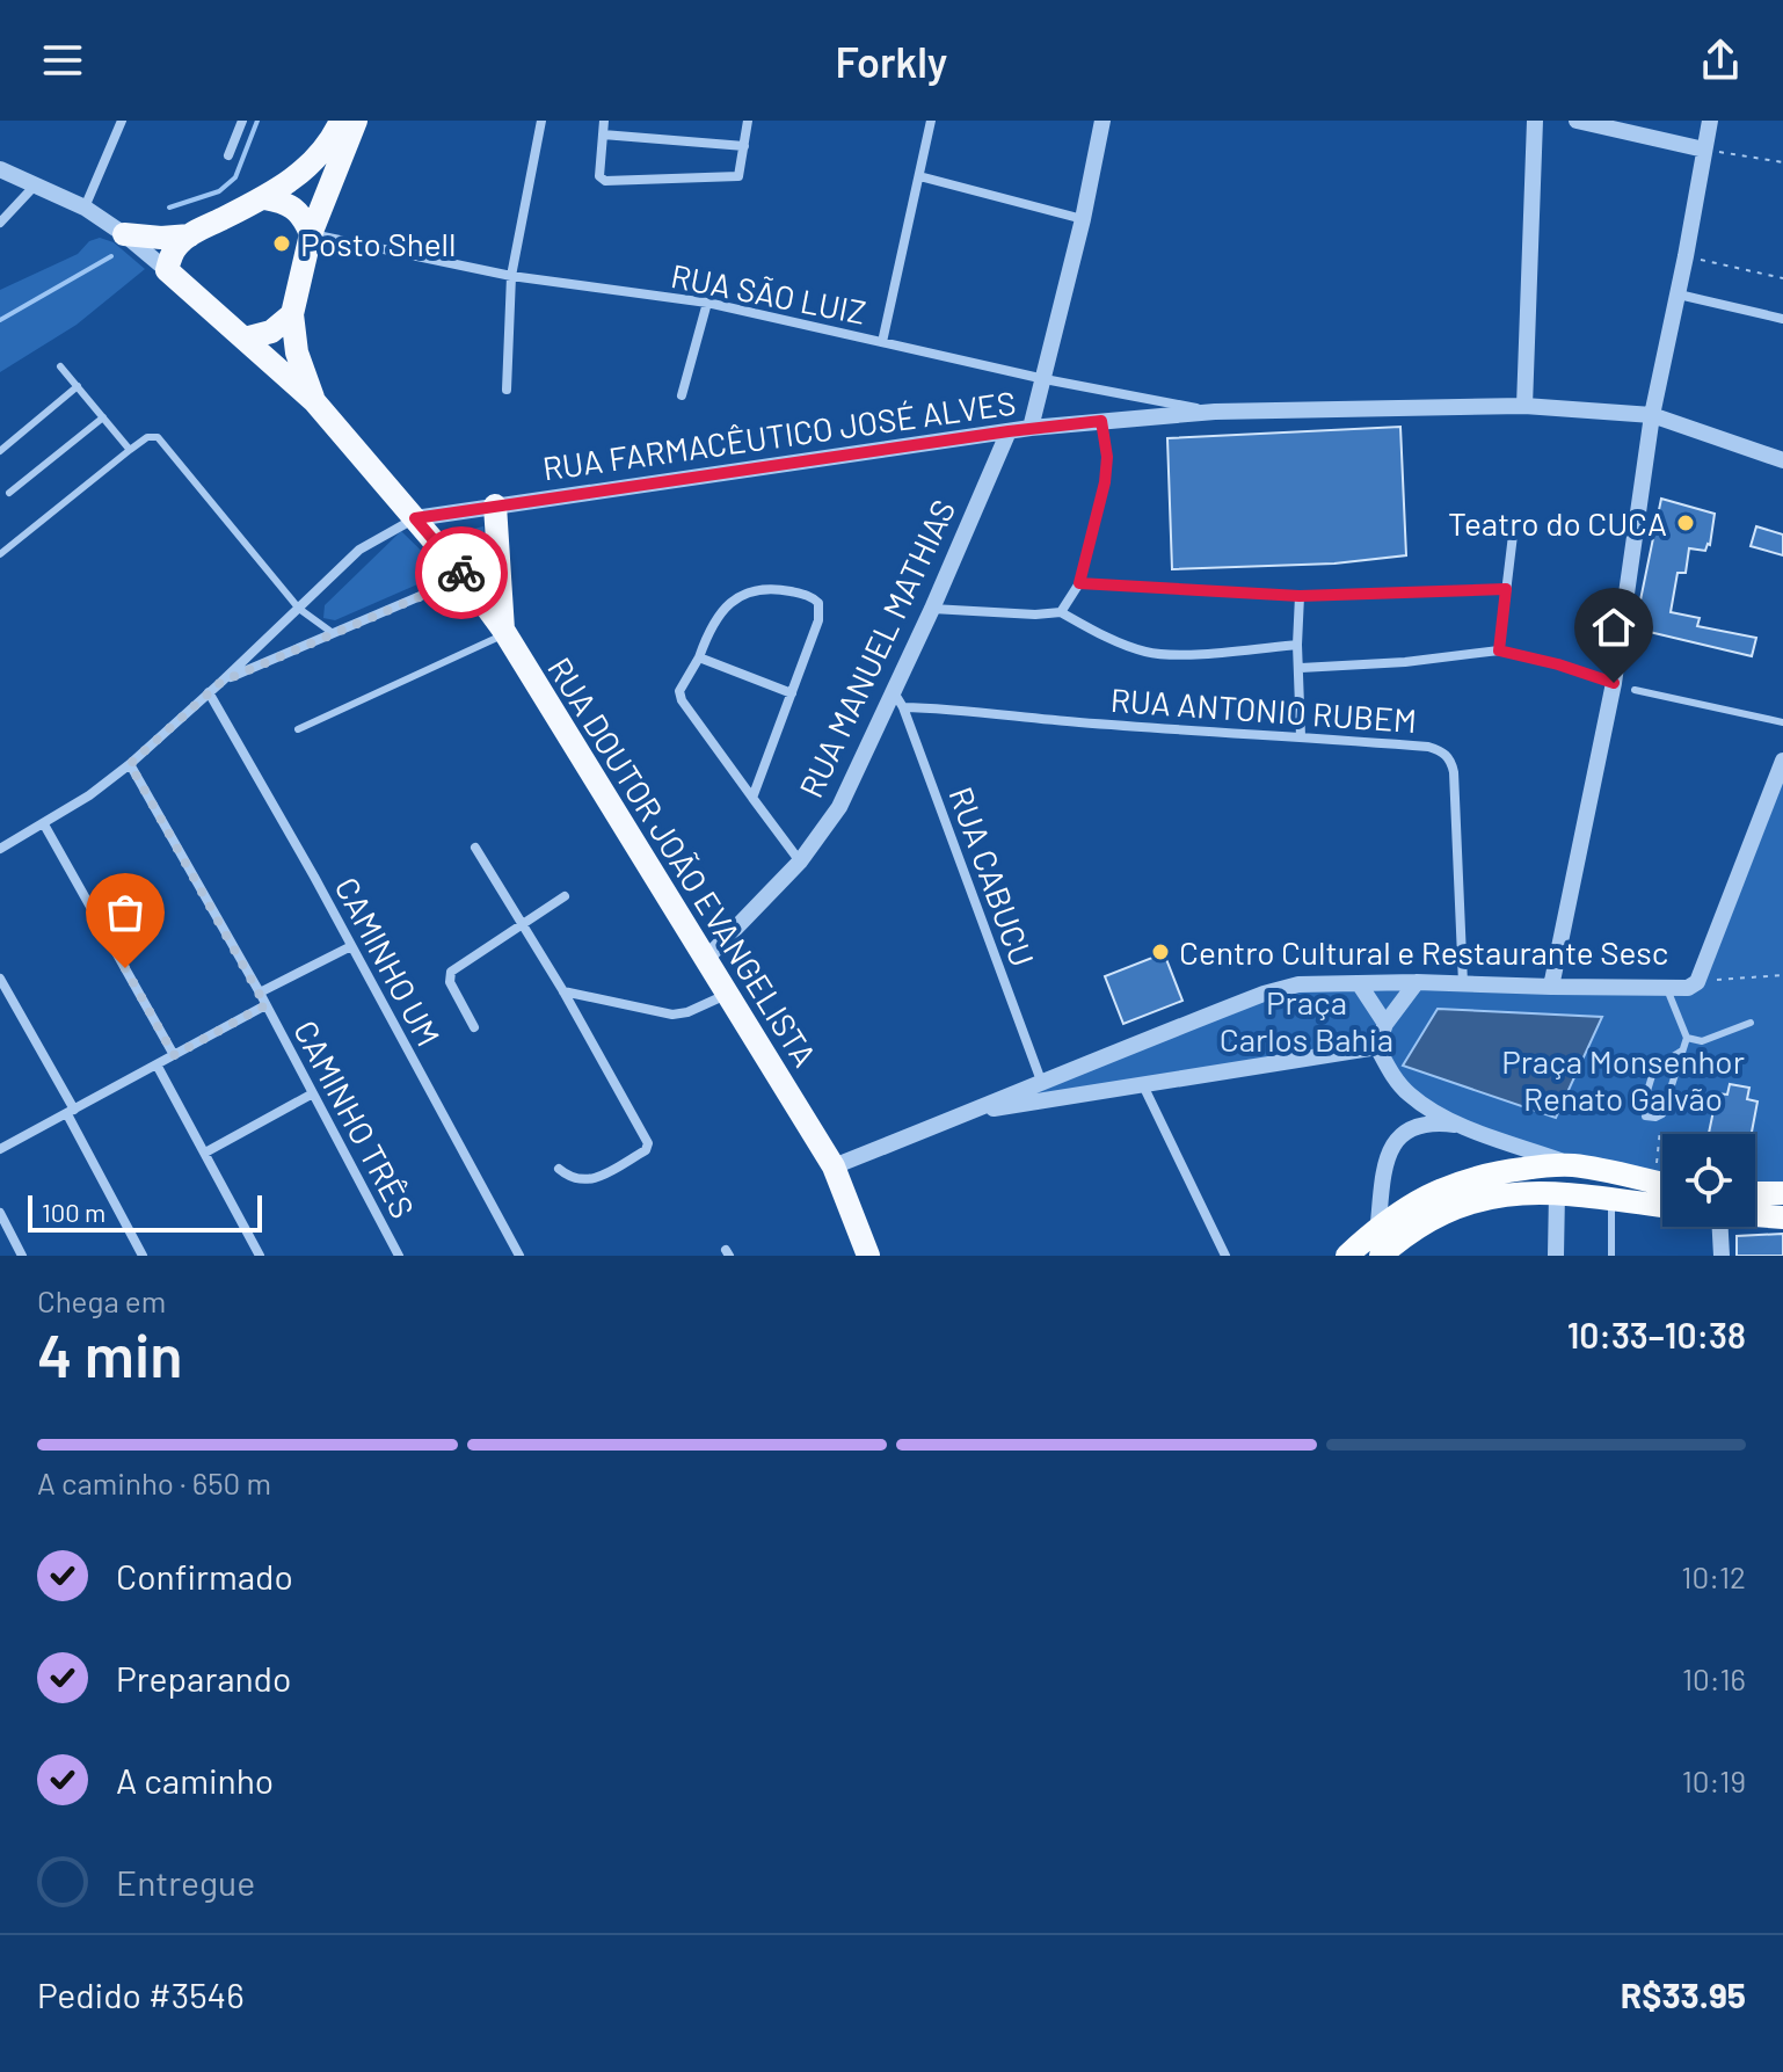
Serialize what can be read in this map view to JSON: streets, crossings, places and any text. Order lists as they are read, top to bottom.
{
  "streets": {
    "main road": ["RUA DOUTOR JOÃO EVANGELISTA"],
    "street": [
      "RUA SÃO LUIZ",
      "RUA FARMACÊUTICO JOSÉ ALVES",
      "RUA MANUEL MATHIAS",
      "RUA ANTONIO RUBEM",
      "RUA CABUCU",
      "CAMINHO UM",
      "CAMINHO TRÊS"
    ]
  },
  "crossings": [
    ["RUA SÃO LUIZ", "RUA FARMACÊUTICO JOSÉ ALVES"],
    ["RUA FARMACÊUTICO JOSÉ ALVES", "RUA MANUEL MATHIAS"],
    ["RUA FARMACÊUTICO JOSÉ ALVES", "RUA DOUTOR JOÃO EVANGELISTA"],
    ["RUA MANUEL MATHIAS", "RUA ANTONIO RUBEM"],
    ["RUA MANUEL MATHIAS", "RUA DOUTOR JOÃO EVANGELISTA"],
    ["RUA MANUEL MATHIAS", "RUA CABUCU"],
    ["RUA ANTONIO RUBEM", "RUA CABUCU"]
  ],
  "parks": ["Praça Carlos Bahia", "Praça Monsenhor Renato Galvão"],
  "places": ["Posto Shell", "Teatro do CUCA", "Centro Cultural e Restaurante Sesc"],
  "scale_bar": "100 m",
  "page": {
    "header": "Forkly",
    "scale": "100 m",
    "heading": ["4 min", "Chega em", "10:33–10:38"],
    "panel": ["Pedido #3546", "R$33.95"],
    "bar": "A caminho · 650 m",
    "list": [
      ["Confirmado", "10:12"],
      ["Preparando", "10:16"],
      ["A caminho", "10:19"],
      "Entregue"
    ]
  }
}
